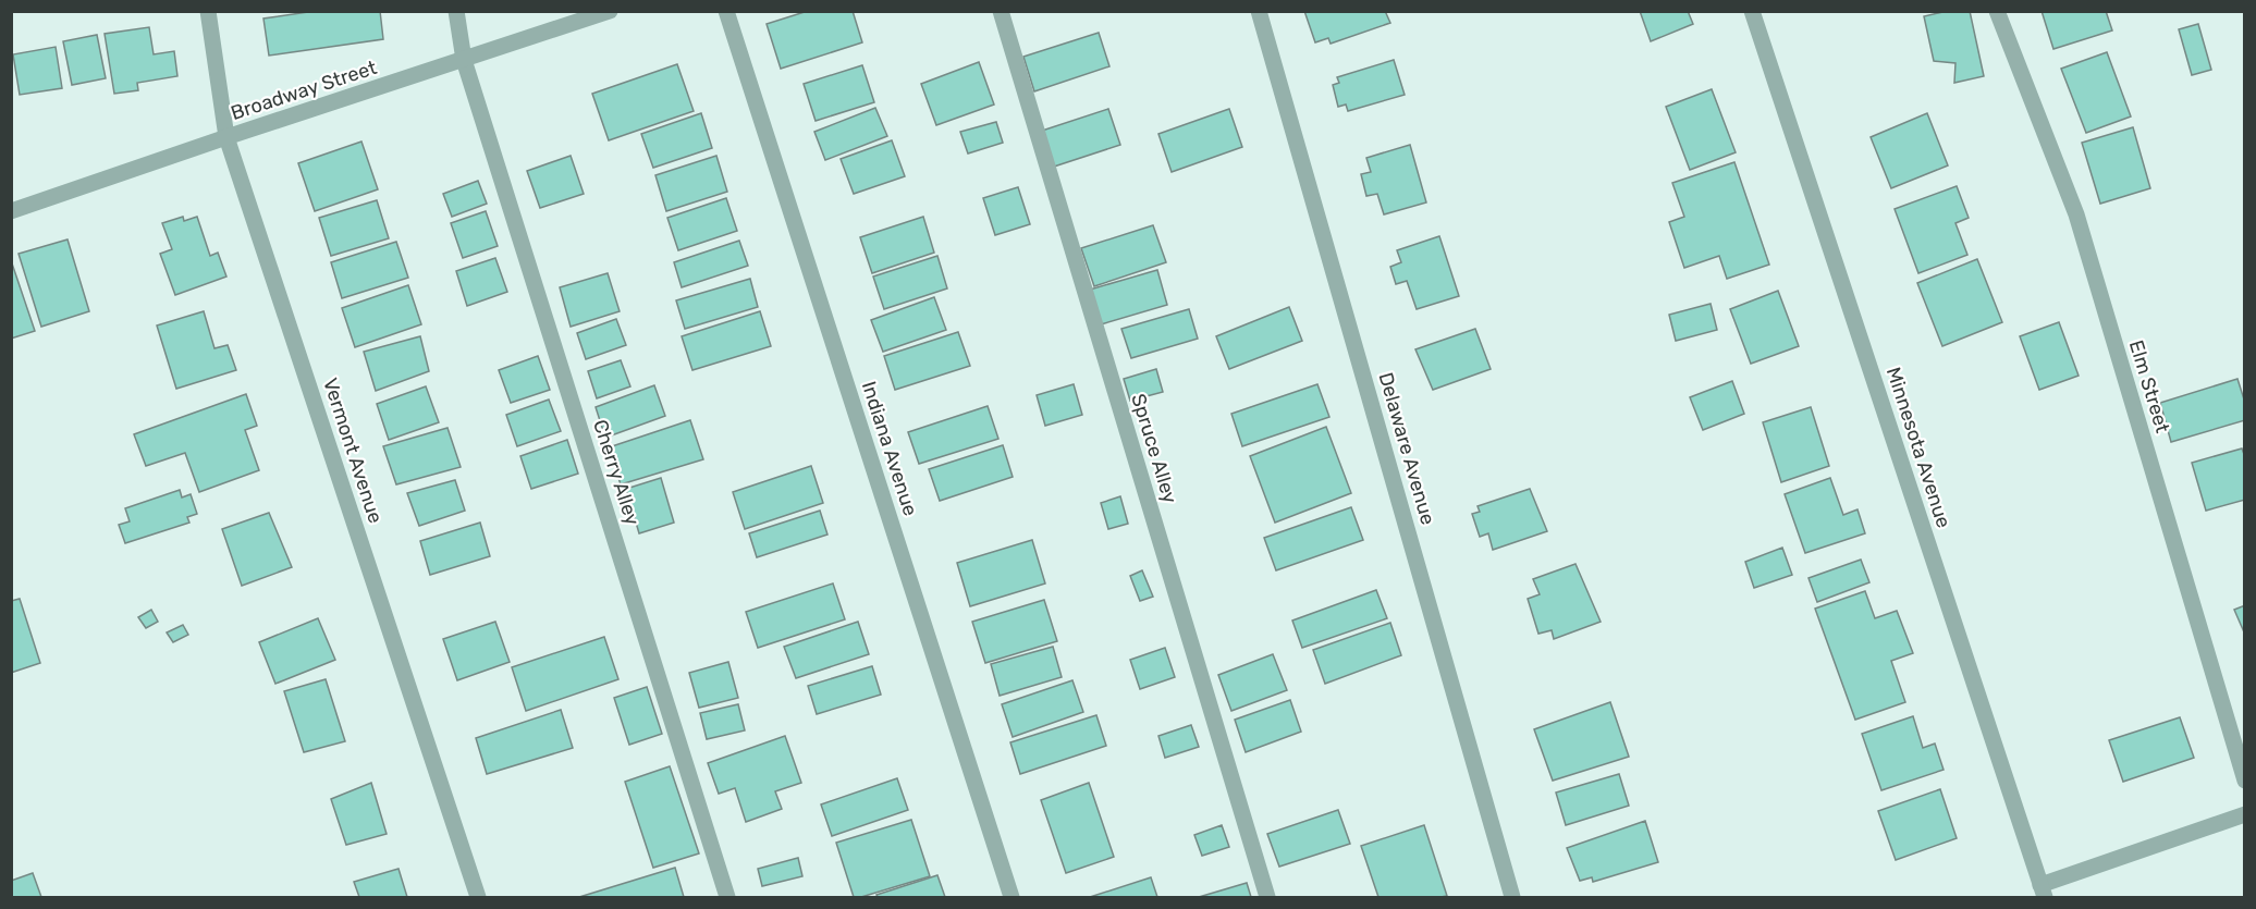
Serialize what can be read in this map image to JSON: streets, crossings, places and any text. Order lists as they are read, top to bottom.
{
  "streets": {
    "street": [
      "Broadway Street",
      "Elm Street",
      "Minnesota Avenue",
      "Indiana Avenue",
      "Spruce Alley",
      "Delaware Avenue",
      "Vermont Avenue",
      "Cherry Alley"
    ]
  },
  "crossings": [
    ["Broadway Street", "Vermont Avenue"],
    ["Broadway Street", "Cherry Alley"]
  ]
}
